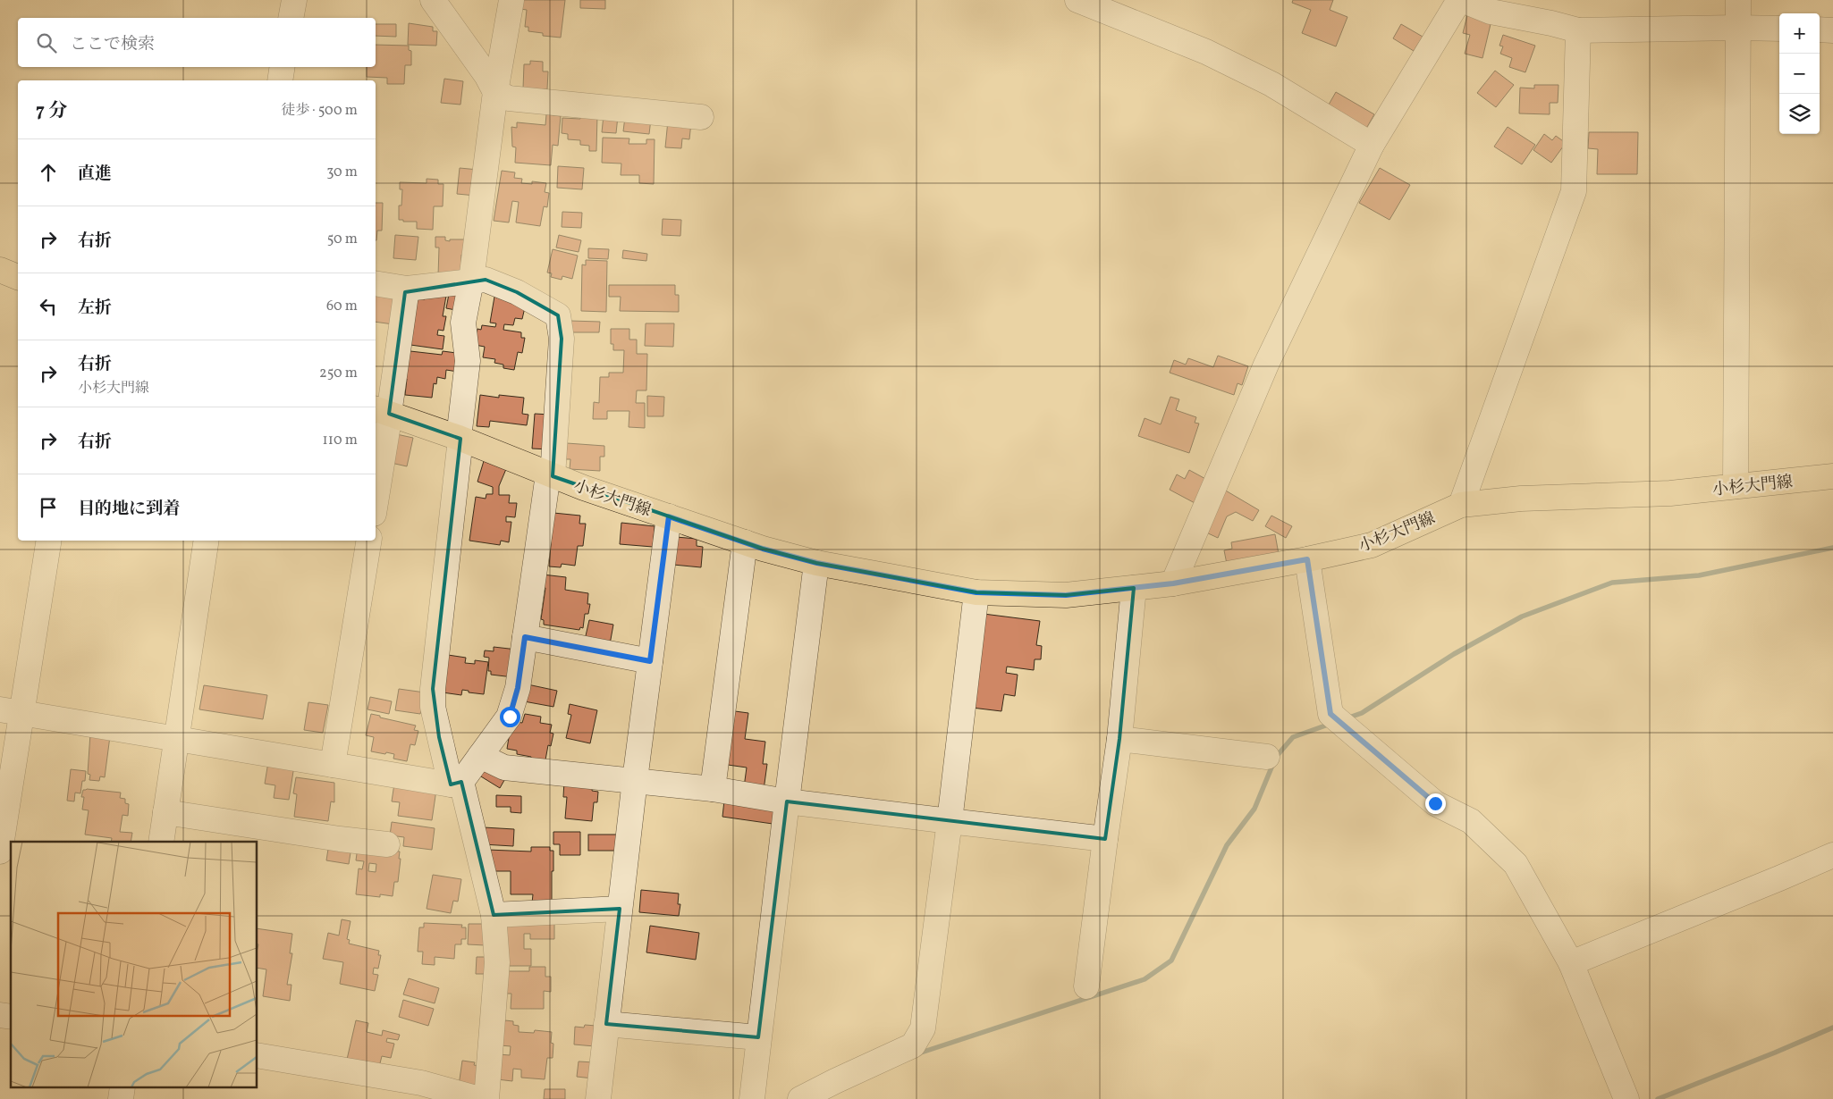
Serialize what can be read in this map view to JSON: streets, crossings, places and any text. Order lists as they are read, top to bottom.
{
  "streets": {
    "main road": ["小杉大門線"]
  },
  "page": {
    "map_buttons": ["+", "−"],
    "search": "ここで検索",
    "heading": ["7 分", "徒歩 · 500 m"],
    "list": [
      ["直進", "30 m"],
      ["右折", "50 m"],
      ["左折", "60 m"],
      ["右折", "小杉大門線", "250 m"],
      ["右折", "110 m"],
      "目的地に到着"
    ]
  }
}
